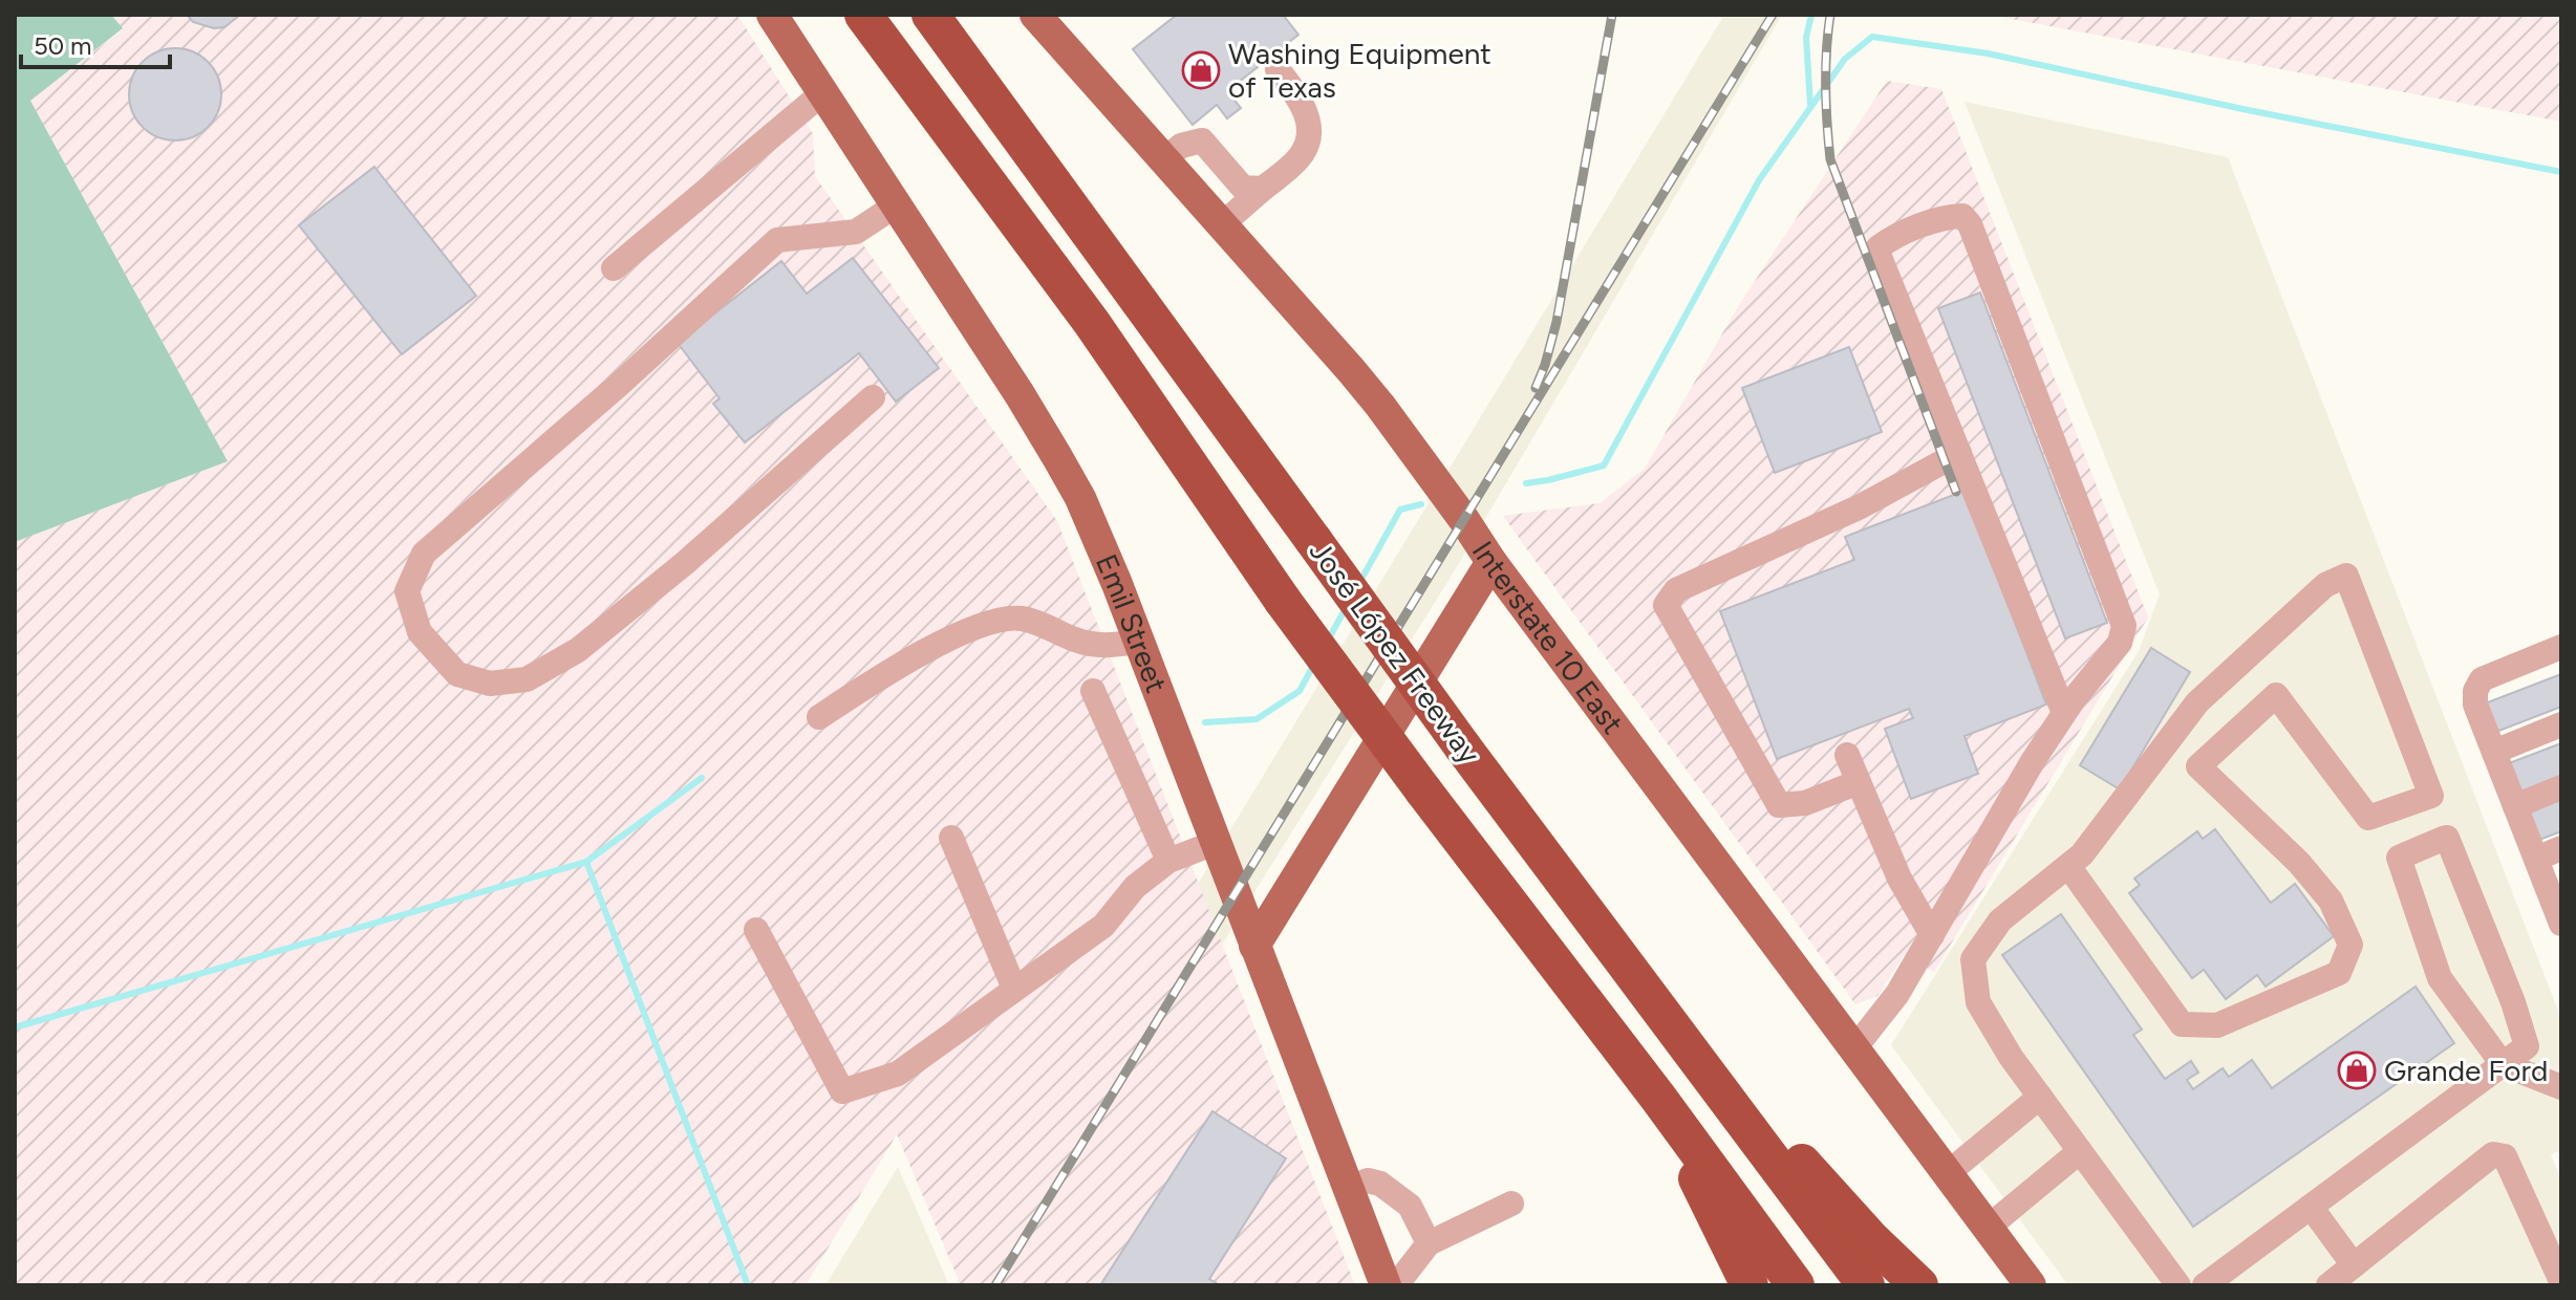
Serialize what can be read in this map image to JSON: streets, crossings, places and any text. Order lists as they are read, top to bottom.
{
  "streets": {
    "highway": ["José López Freeway"],
    "main road": ["Emil Street", "Interstate 10 East"]
  },
  "places": {
    "shop": ["Washing Equipment of Texas", "Grande Ford"]
  },
  "scale_bar": "50 m"
}
